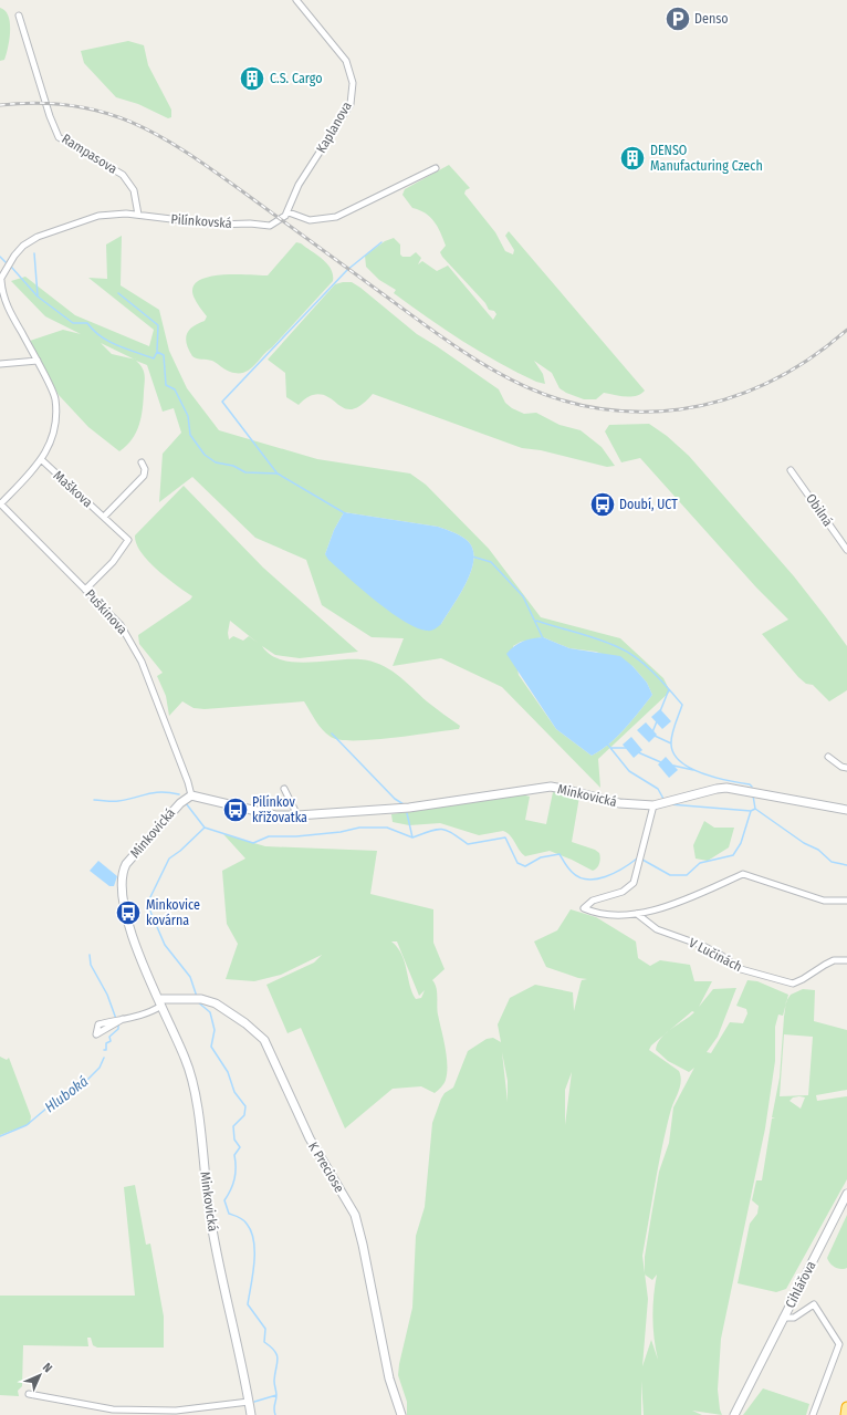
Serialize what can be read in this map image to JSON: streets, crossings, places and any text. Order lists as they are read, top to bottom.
{
  "streets": {
    "street": [
      "Kaplanova",
      "Rampasova",
      "Pilínkovská",
      "Maškova",
      "Obilná",
      "Puškinova",
      "Minkovická",
      "V Lučinách",
      "K Preciose",
      "Cihlářova"
    ]
  },
  "crossings": [
    ["Kaplanova", "Pilínkovská"],
    ["Rampasova", "Pilínkovská"],
    ["Pilínkovská", "Maškova"],
    ["Maškova", "Puškinova"],
    ["Puškinova", "Minkovická"],
    ["Minkovická", "K Preciose"]
  ],
  "water": ["Hluboká"],
  "places": {
    "parking": ["Denso"],
    "building": ["C.S. Cargo", "DENSO Manufacturing Czech"],
    "bus stop": ["Doubí, UCT", "Pilínkov křižovatka", "Minkovice kovárna"]
  },
  "north": "top right"
}
